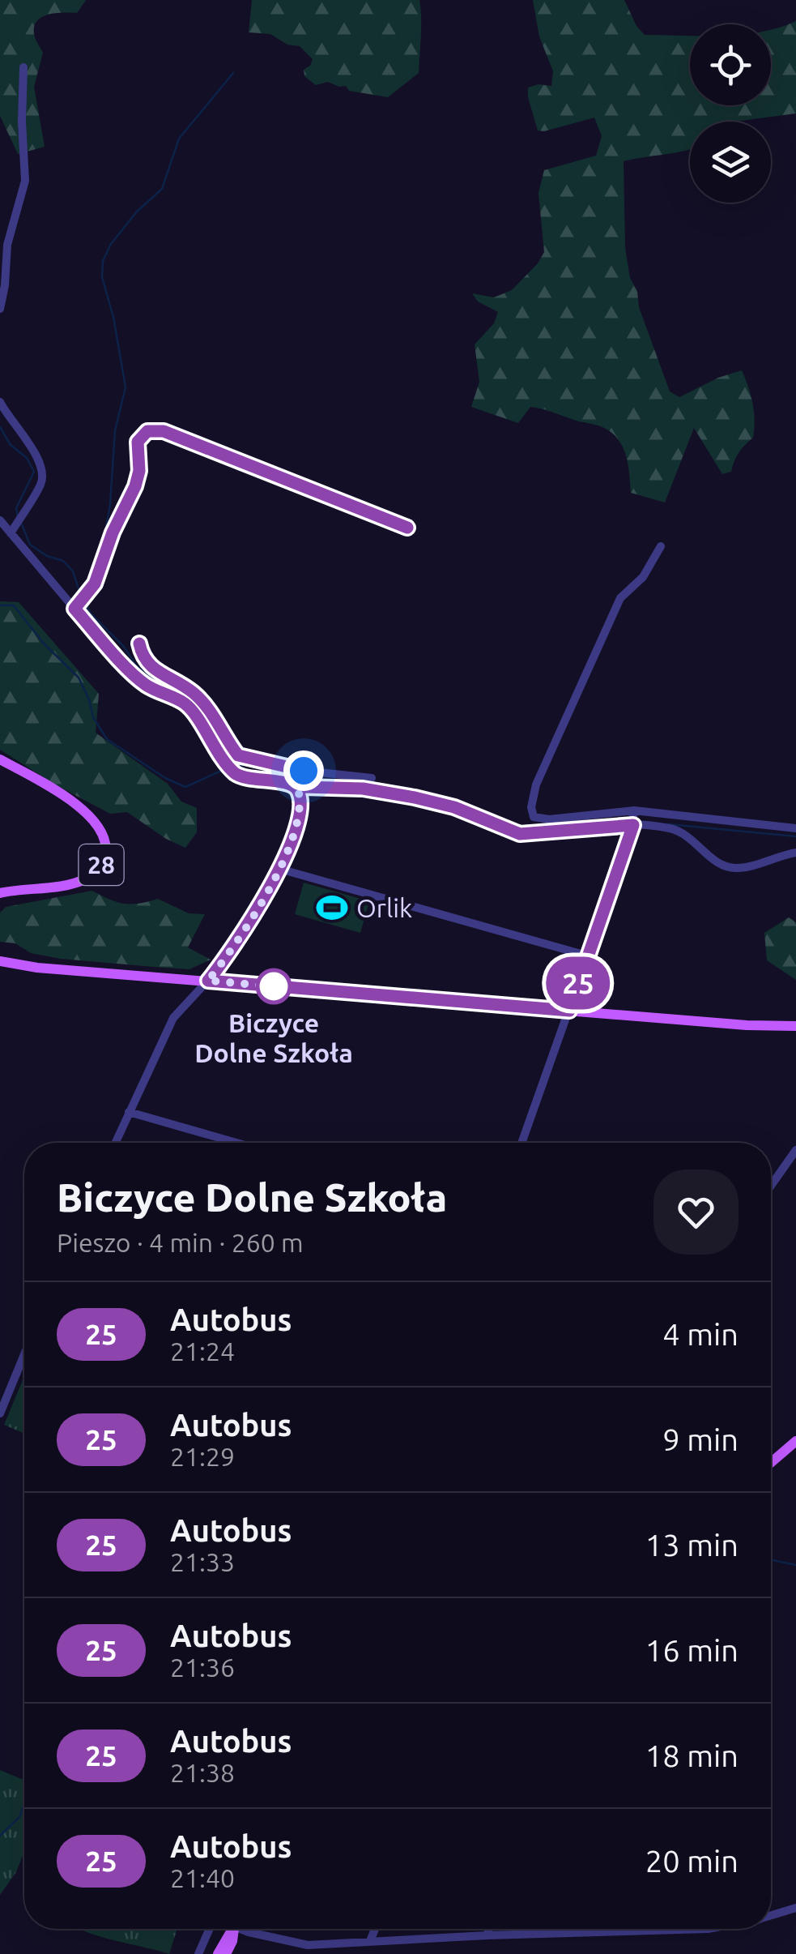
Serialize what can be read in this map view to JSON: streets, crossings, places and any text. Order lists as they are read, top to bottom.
{
  "streets": {
    "main road": ["28"]
  },
  "places": {
    "sports": ["Orlik"],
    "other": ["Biczyce Dolne Szkoła"]
  },
  "lines": ["bus line 25"],
  "page": {
    "on_map": "25",
    "heading": ["Biczyce Dolne Szkoła", "Pieszo · 4 min · 260 m"],
    "list": [
      {
        "mark": "25",
        "name": "Autobus",
        "note": "21:24",
        "value": "4 min"
      },
      {
        "mark": "25",
        "name": "Autobus",
        "note": "21:29",
        "value": "9 min"
      },
      {
        "mark": "25",
        "name": "Autobus",
        "note": "21:33",
        "value": "13 min"
      },
      {
        "mark": "25",
        "name": "Autobus",
        "note": "21:36",
        "value": "16 min"
      },
      {
        "mark": "25",
        "name": "Autobus",
        "note": "21:38",
        "value": "18 min"
      },
      {
        "mark": "25",
        "name": "Autobus",
        "note": "21:40",
        "value": "20 min"
      }
    ]
  }
}
